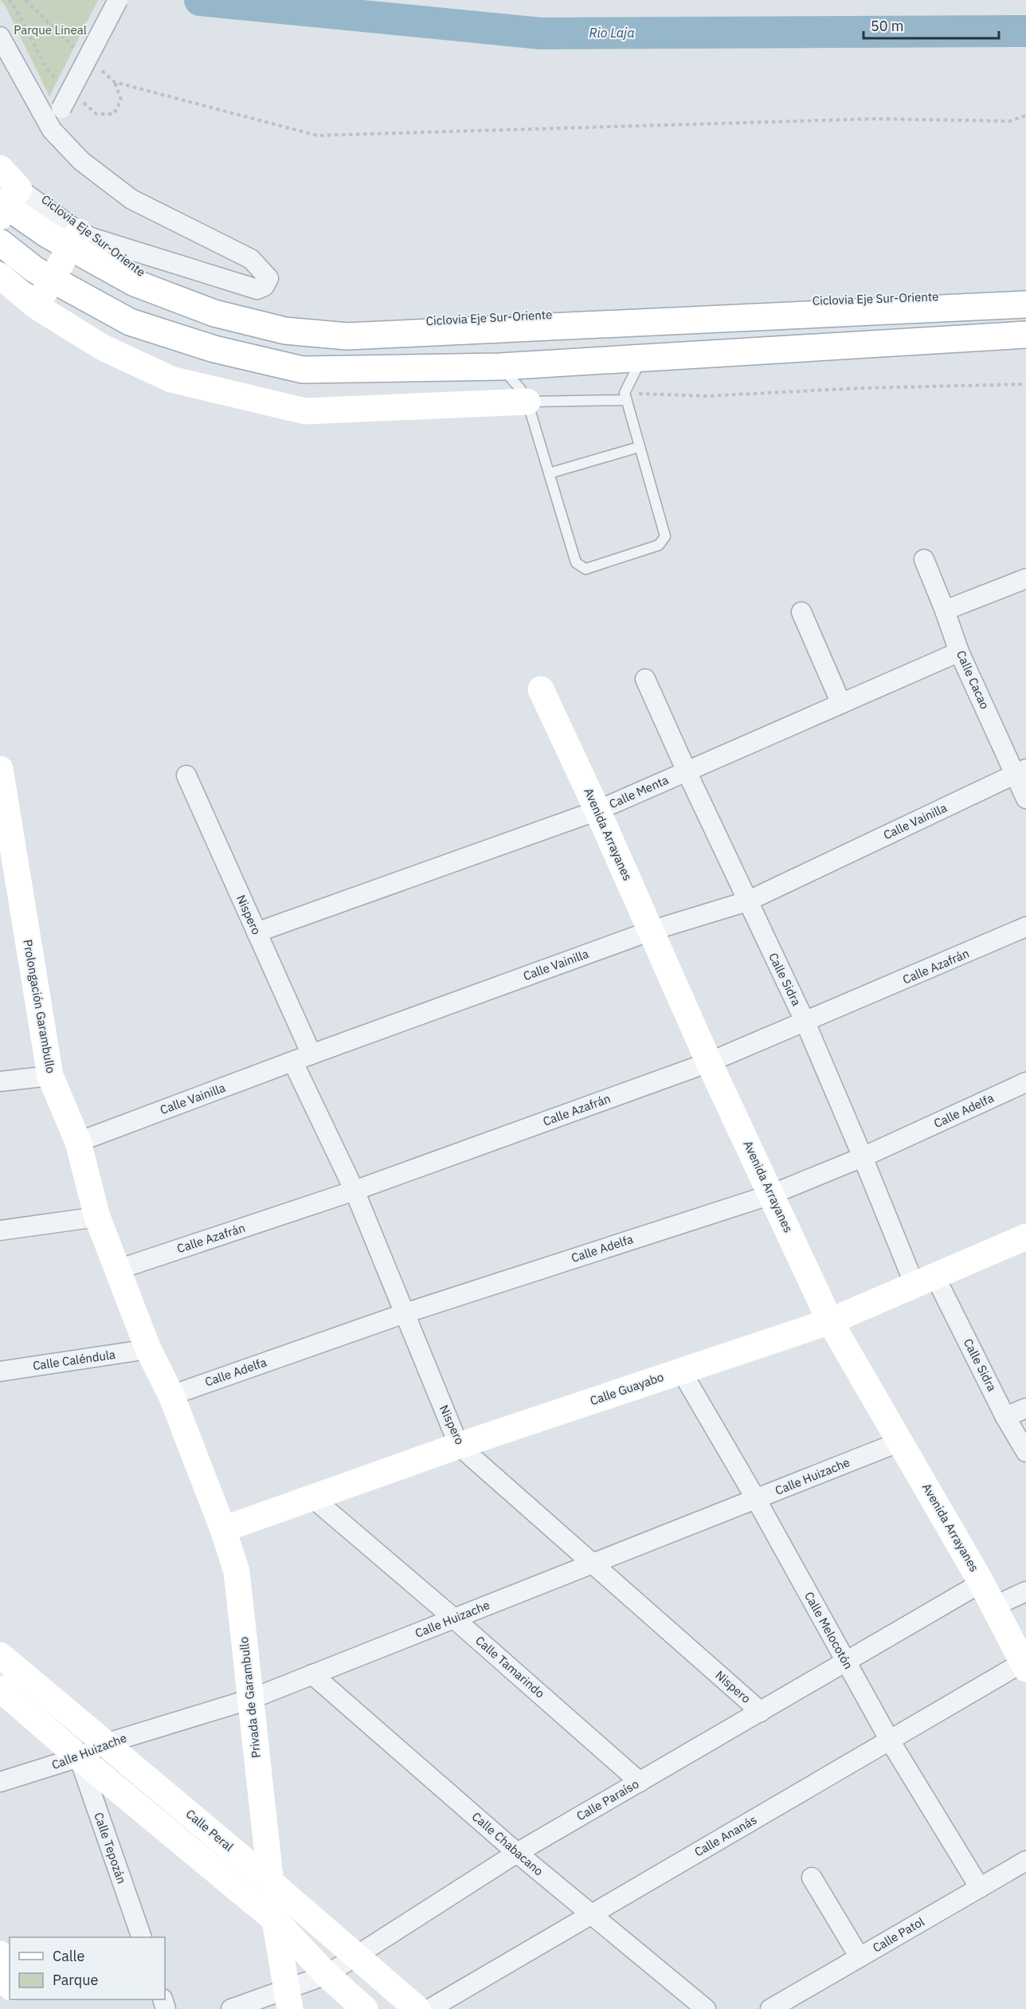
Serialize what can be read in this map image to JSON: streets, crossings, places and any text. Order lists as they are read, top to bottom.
{
  "streets": {
    "main road": [
      "Avenida Arrayanes",
      "Prolongación Garambullo",
      "Calle Guayabo",
      "Privada de Garambullo",
      "Calle Peral"
    ],
    "street": [
      "Calle Cacao",
      "Calle Menta",
      "Calle Vainilla",
      "Nispero",
      "Calle Azafrán",
      "Calle Sidra",
      "Calle Adelfa",
      "Calle Caléndula",
      "Calle Huizache",
      "Calle Melocotón",
      "Calle Tamarindo",
      "Calle Paraíso",
      "Calle Ananás",
      "Calle Chabacano",
      "Calle Tepozán",
      "Calle Patol"
    ]
  },
  "crossings": [
    ["Calle Cacao", "Calle Menta"],
    ["Calle Cacao", "Calle Vainilla"],
    ["Calle Menta", "Avenida Arrayanes"],
    ["Calle Menta", "Nispero"],
    ["Calle Menta", "Calle Sidra"],
    ["Calle Vainilla", "Avenida Arrayanes"],
    ["Calle Vainilla", "Nispero"],
    ["Calle Vainilla", "Calle Sidra"],
    ["Calle Vainilla", "Prolongación Garambullo"],
    ["Avenida Arrayanes", "Calle Azafrán"],
    ["Avenida Arrayanes", "Calle Adelfa"],
    ["Avenida Arrayanes", "Calle Guayabo"],
    ["Avenida Arrayanes", "Calle Huizache"],
    ["Avenida Arrayanes", "Calle Paraíso"],
    ["Avenida Arrayanes", "Calle Ananás"],
    ["Nispero", "Calle Azafrán"],
    ["Nispero", "Calle Adelfa"],
    ["Nispero", "Calle Guayabo"],
    ["Nispero", "Calle Huizache"],
    ["Nispero", "Calle Paraíso"],
    ["Calle Azafrán", "Calle Sidra"],
    ["Calle Azafrán", "Prolongación Garambullo"],
    ["Calle Sidra", "Calle Adelfa"],
    ["Calle Sidra", "Calle Guayabo"],
    ["Prolongación Garambullo", "Calle Adelfa"],
    ["Prolongación Garambullo", "Calle Caléndula"],
    ["Prolongación Garambullo", "Privada de Garambullo"],
    ["Calle Adelfa", "Privada de Garambullo"],
    ["Calle Guayabo", "Calle Melocotón"],
    ["Calle Guayabo", "Calle Tamarindo"],
    ["Calle Guayabo", "Privada de Garambullo"],
    ["Calle Huizache", "Calle Melocotón"],
    ["Calle Huizache", "Calle Tamarindo"],
    ["Calle Huizache", "Privada de Garambullo"],
    ["Calle Huizache", "Calle Peral"],
    ["Calle Huizache", "Calle Chabacano"],
    ["Calle Huizache", "Calle Tepozán"],
    ["Calle Melocotón", "Calle Paraíso"],
    ["Calle Melocotón", "Calle Ananás"],
    ["Calle Melocotón", "Calle Patol"],
    ["Calle Tamarindo", "Calle Paraíso"],
    ["Privada de Garambullo", "Calle Paraíso"],
    ["Privada de Garambullo", "Calle Peral"],
    ["Calle Paraíso", "Calle Peral"],
    ["Calle Paraíso", "Calle Chabacano"],
    ["Calle Ananás", "Calle Chabacano"]
  ],
  "water": ["Rio Laja"],
  "parks": ["Parque Lineal"],
  "legend": ["Calle", "Parque"],
  "scale_bar": "50 m"
}
